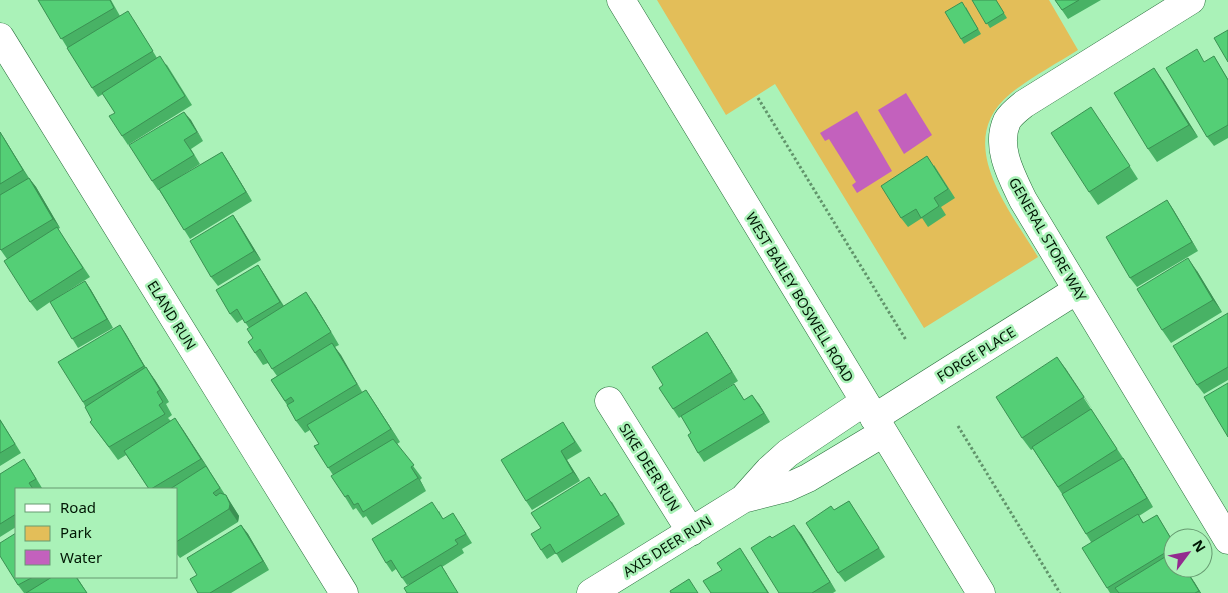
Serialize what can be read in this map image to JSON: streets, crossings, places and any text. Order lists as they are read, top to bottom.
{
  "streets": {
    "street": [
      "GENERAL STORE WAY",
      "WEST BAILEY BOSWELL ROAD",
      "ELAND RUN",
      "FORGE PLACE",
      "SIKE DEER RUN",
      "AXIS DEER RUN"
    ]
  },
  "crossings": [
    ["GENERAL STORE WAY", "FORGE PLACE"],
    ["WEST BAILEY BOSWELL ROAD", "FORGE PLACE"],
    ["WEST BAILEY BOSWELL ROAD", "AXIS DEER RUN"],
    ["FORGE PLACE", "AXIS DEER RUN"],
    ["SIKE DEER RUN", "AXIS DEER RUN"]
  ],
  "legend": ["Road", "Park", "Water"],
  "north": "top right"
}
